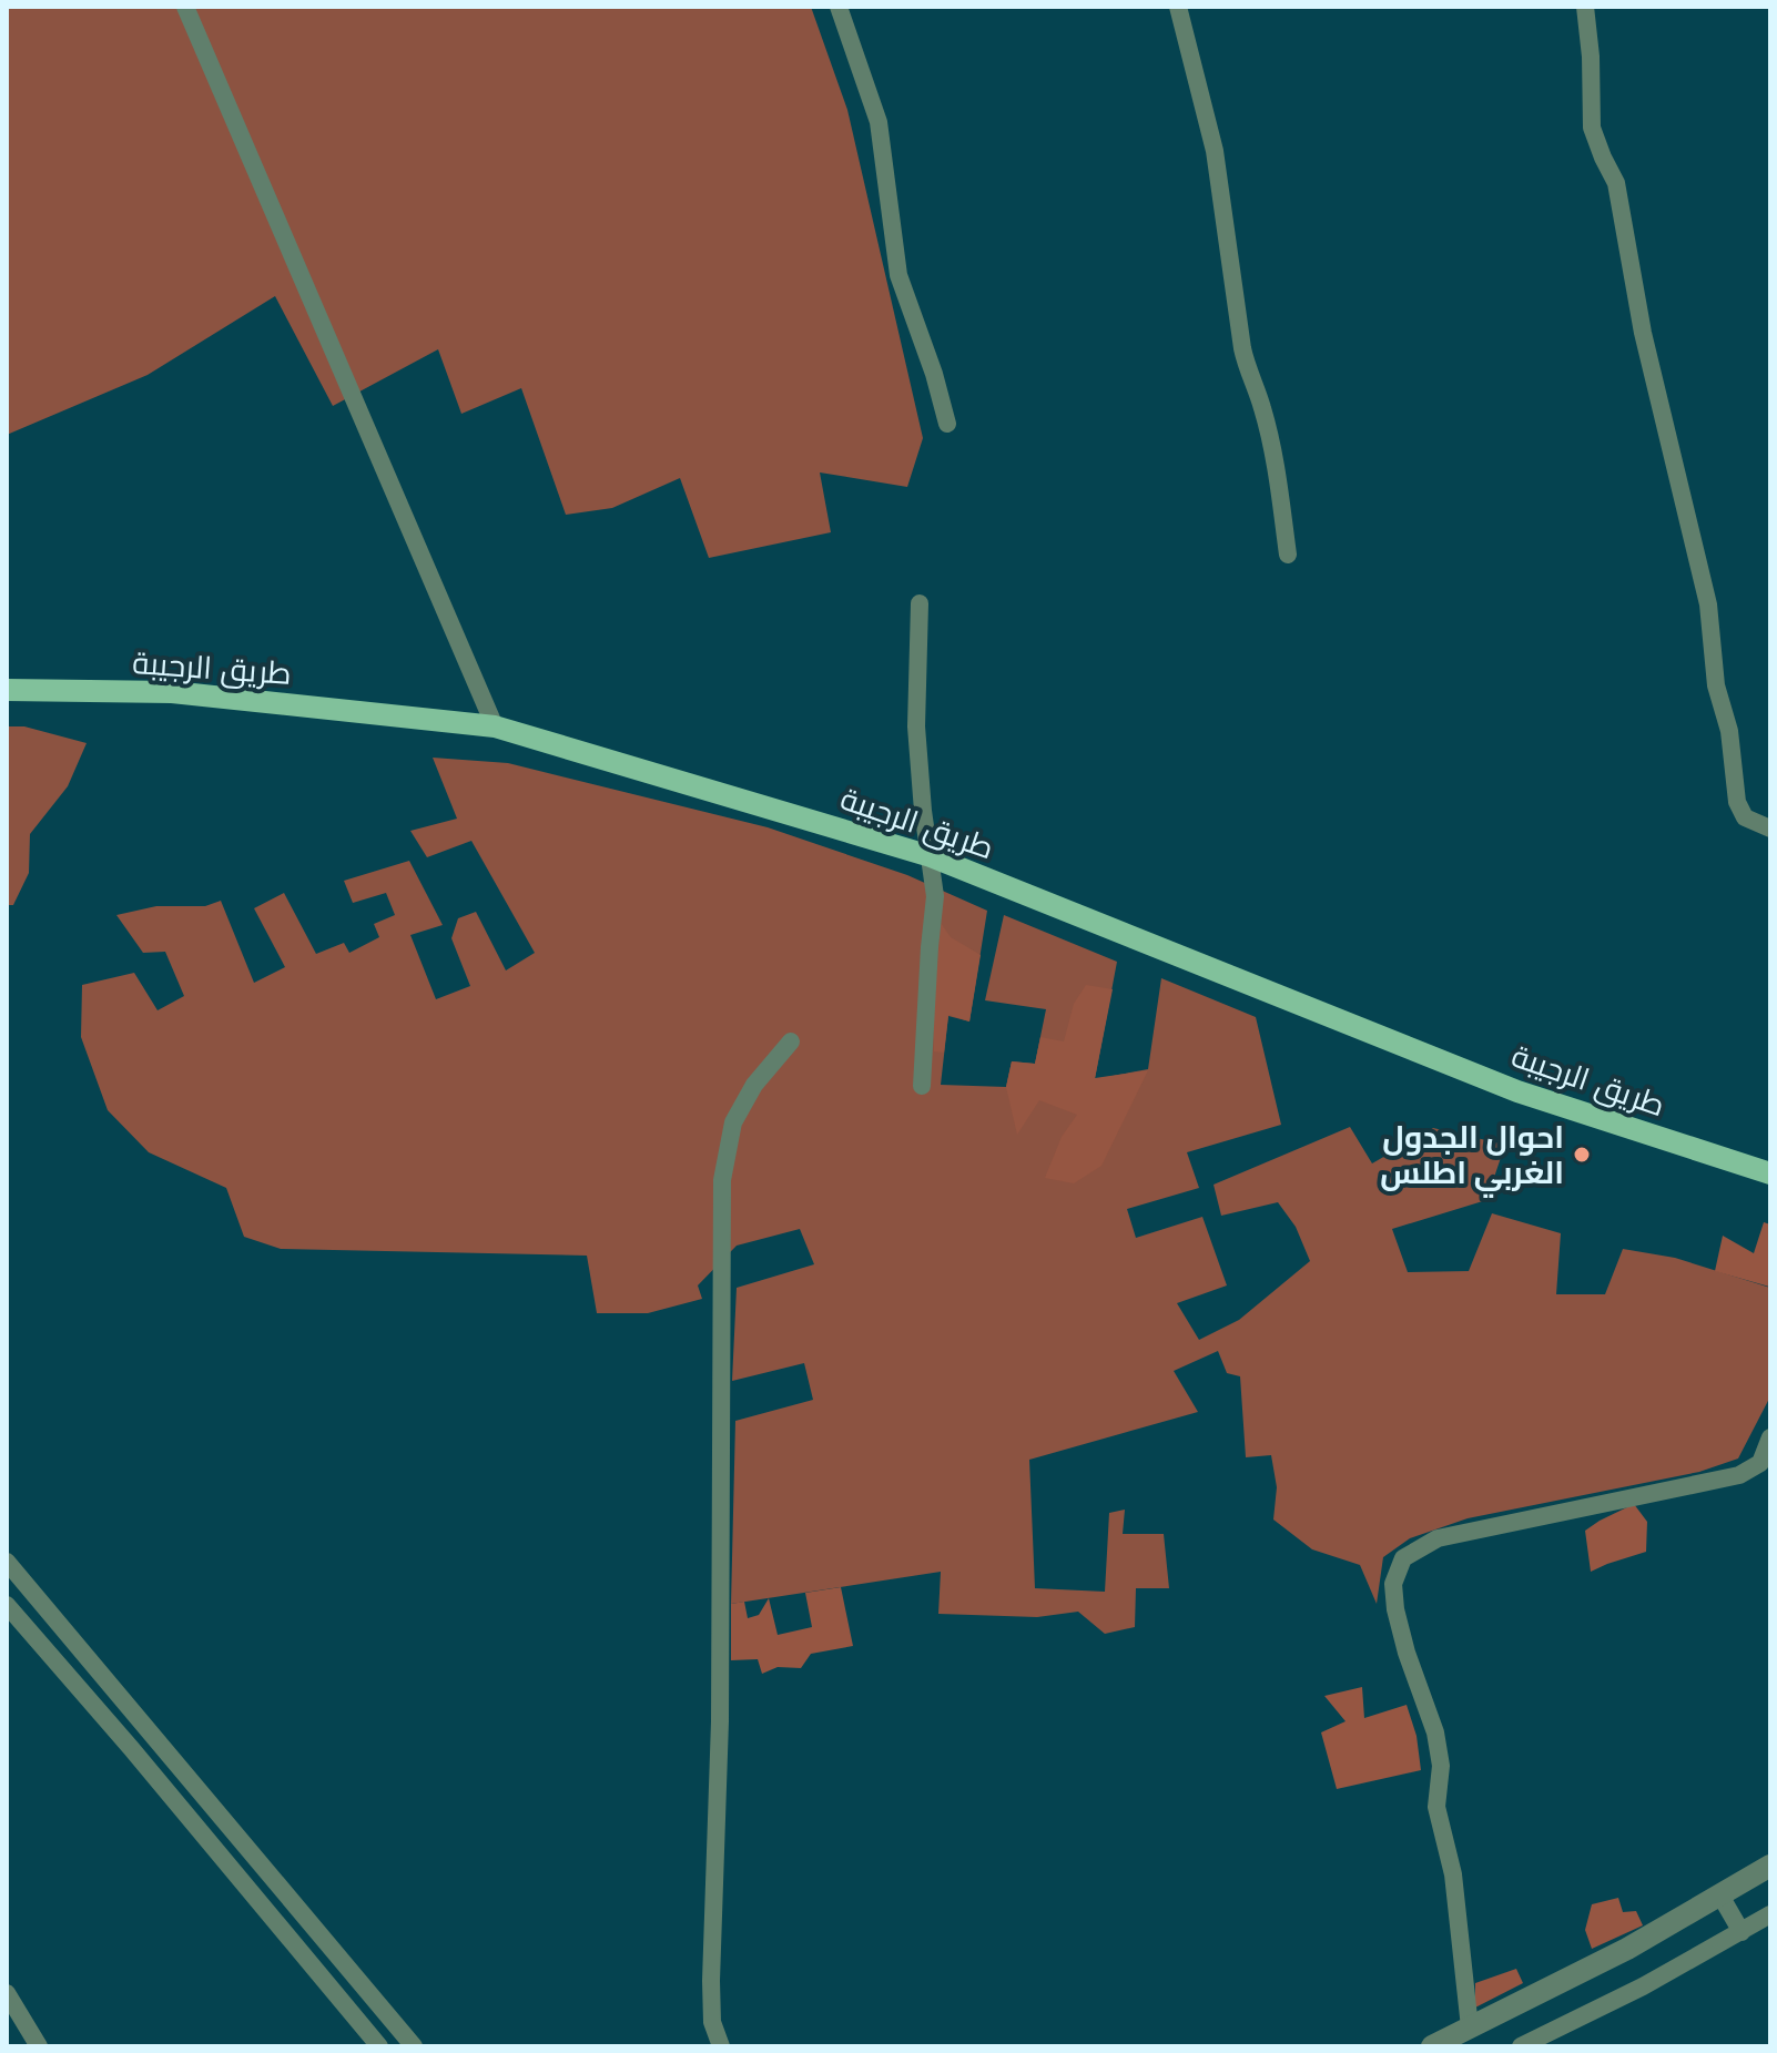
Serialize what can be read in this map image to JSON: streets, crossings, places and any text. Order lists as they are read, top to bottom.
{
  "streets": {
    "main road": ["طريق الرجيبة"]
  },
  "places": ["احوال الجدول الغربي اطلس"]
}
